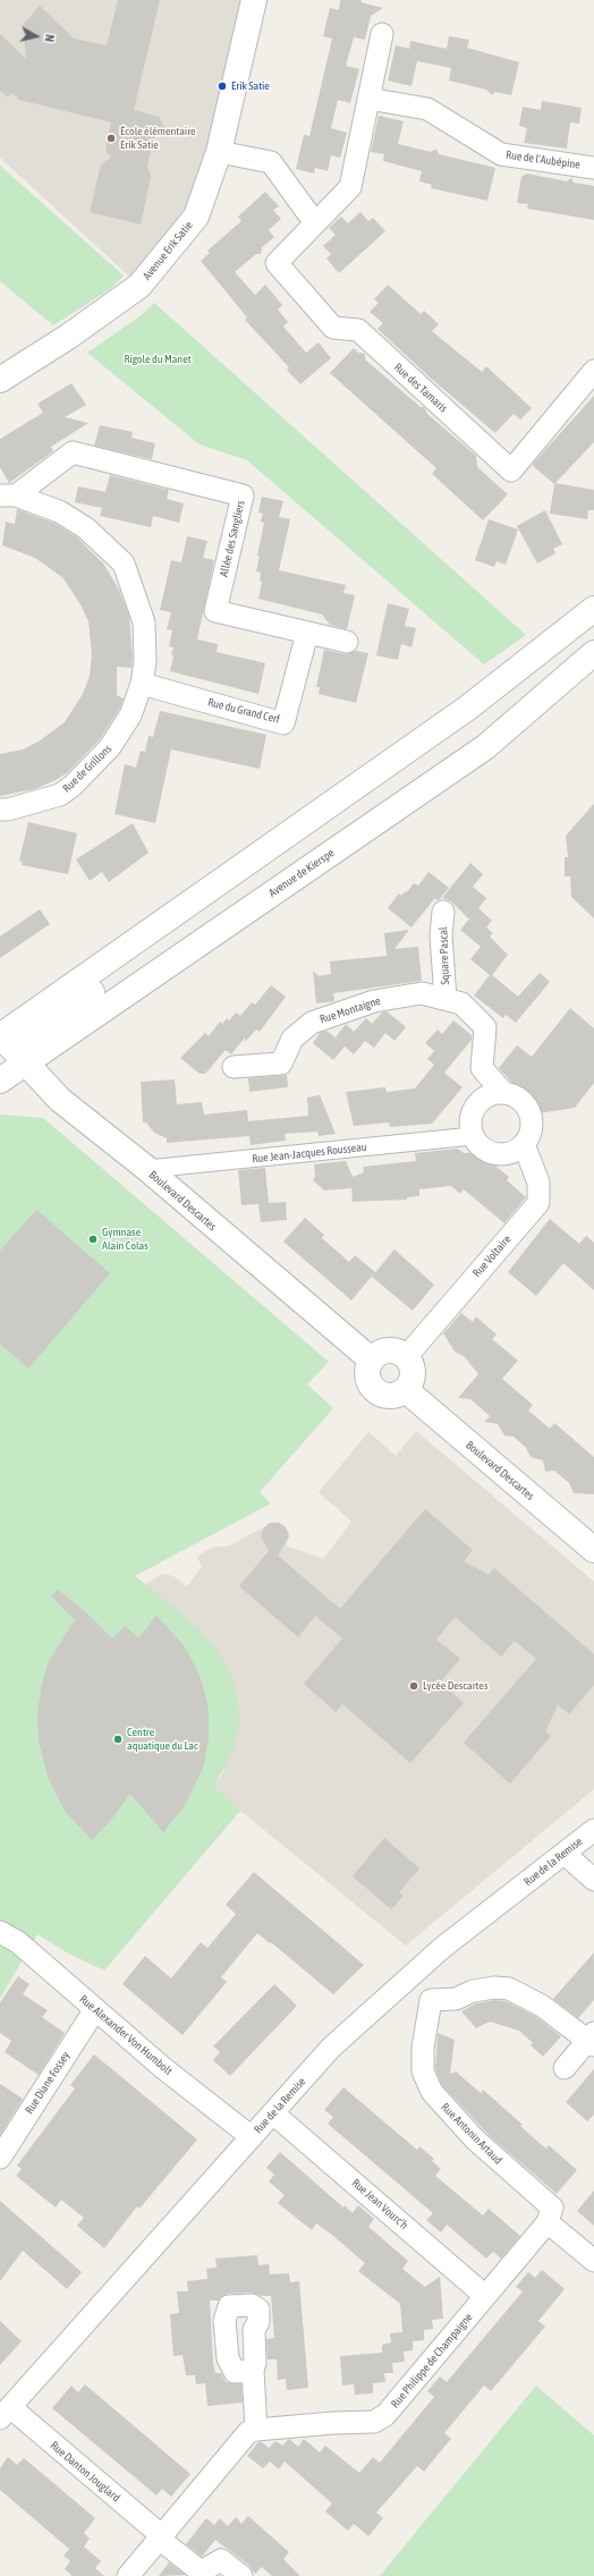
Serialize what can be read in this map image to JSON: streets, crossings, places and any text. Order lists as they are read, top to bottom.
{
  "streets": {
    "main road": ["Avenue Erik Satie", "Avenue de Kierspe", "Boulevard Descartes"],
    "street": [
      "Rue de l'Aubépine",
      "Rue des Tamaris",
      "Allée des Sangliers",
      "Rue du Grand Cerf",
      "Rue de Grillons",
      "Square Pascal",
      "Rue Montaigne",
      "Rue Jean-Jacques Rousseau",
      "Rue Voltaire",
      "Rue de la Remise",
      "Rue Alexander Von Humbolt",
      "Rue Diane Fossey",
      "Rue Antonin Artaud",
      "Rue Jean Vourc'h",
      "Rue Philippe de Champaigne",
      "Rue Danton Jouglard"
    ]
  },
  "crossings": [
    ["Rue de l'Aubépine", "Rue des Tamaris"],
    ["Allée des Sangliers", "Rue du Grand Cerf"],
    ["Allée des Sangliers", "Rue de Grillons"],
    ["Rue du Grand Cerf", "Rue de Grillons"],
    ["Avenue de Kierspe", "Boulevard Descartes"],
    ["Square Pascal", "Rue Montaigne"],
    ["Rue Montaigne", "Rue Jean-Jacques Rousseau"],
    ["Rue Montaigne", "Rue Voltaire"],
    ["Rue Jean-Jacques Rousseau", "Boulevard Descartes"],
    ["Rue Jean-Jacques Rousseau", "Rue Voltaire"],
    ["Boulevard Descartes", "Rue Voltaire"],
    ["Rue de la Remise", "Rue Alexander Von Humbolt"],
    ["Rue de la Remise", "Rue Jean Vourc'h"],
    ["Rue de la Remise", "Rue Danton Jouglard"],
    ["Rue Alexander Von Humbolt", "Rue Diane Fossey"],
    ["Rue Antonin Artaud", "Rue Philippe de Champaigne"],
    ["Rue Jean Vourc'h", "Rue Philippe de Champaigne"]
  ],
  "parks": ["Rigole du Manet"],
  "places": [
    "Erik Satie",
    "École élémentaire Erik Satie",
    "Gymnase Alain Colas",
    "Lycée Descartes",
    "Centre aquatique du Lac"
  ],
  "north": "right"
}
